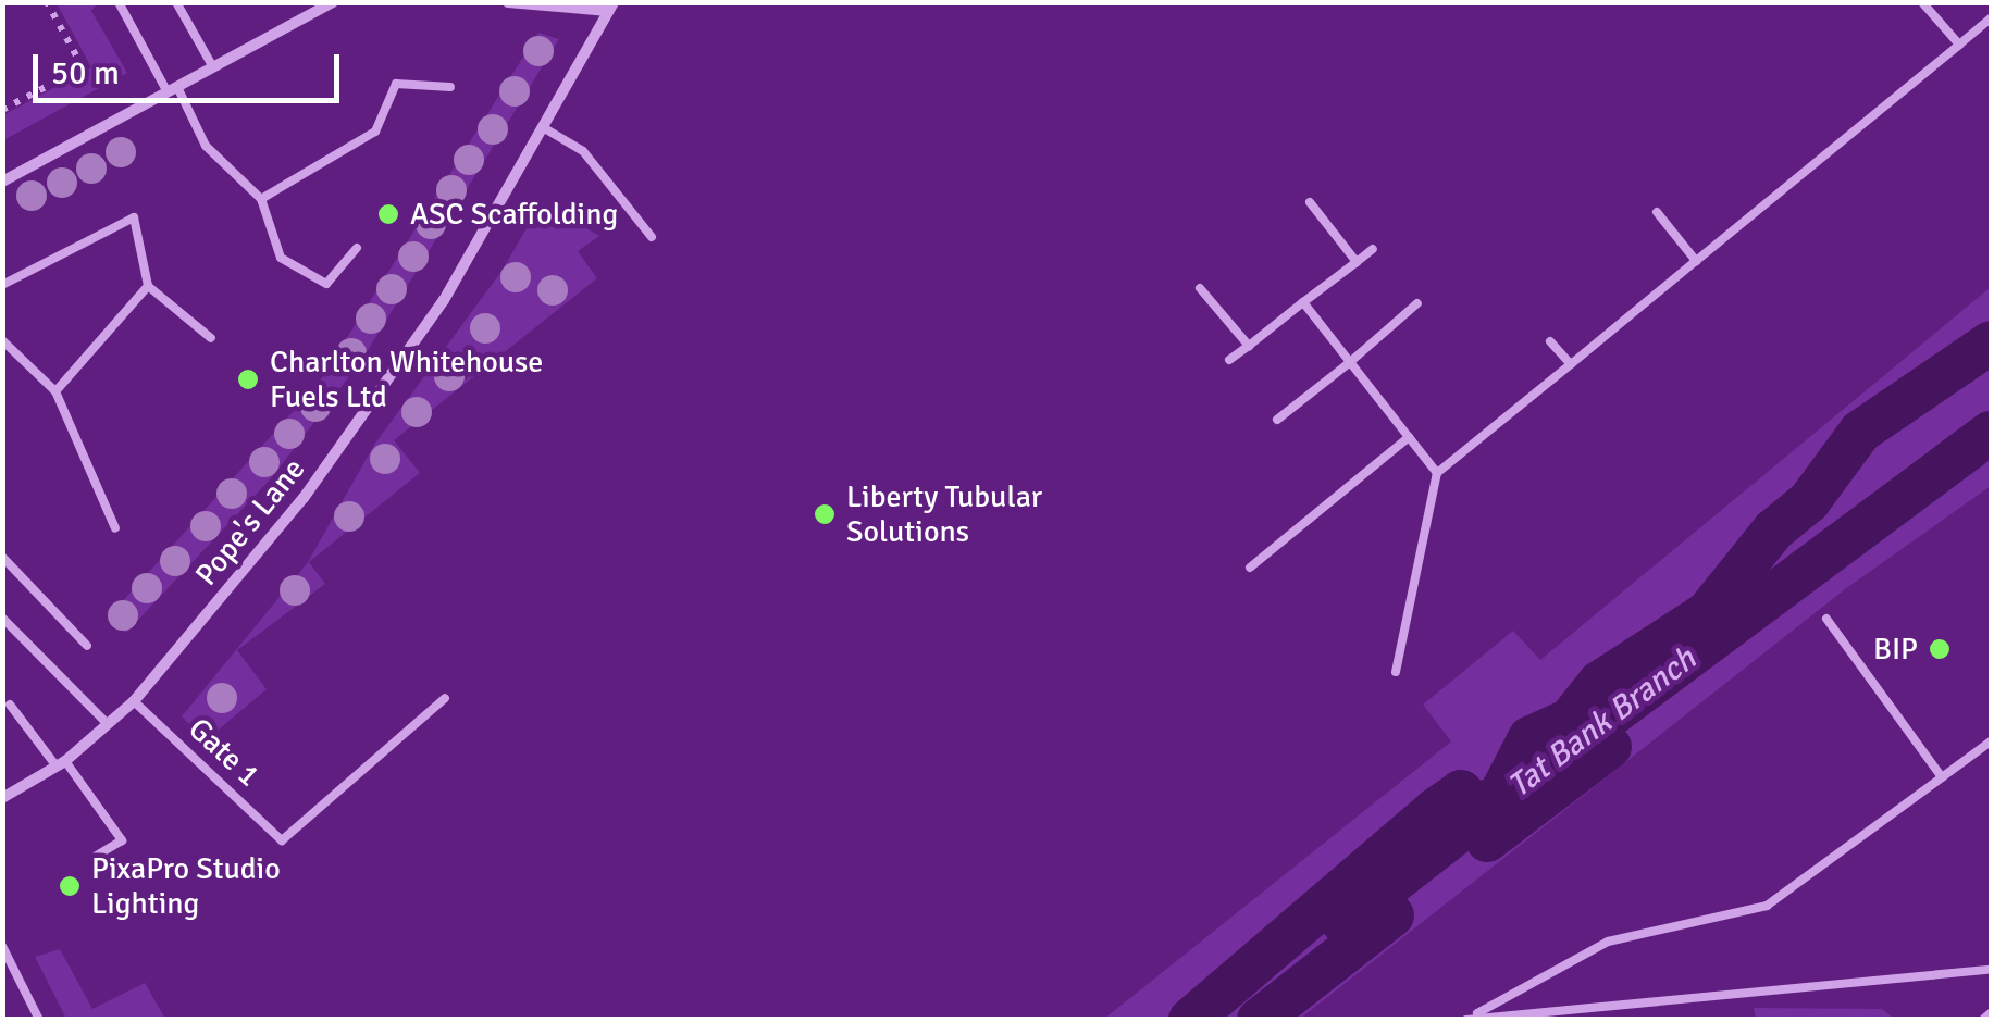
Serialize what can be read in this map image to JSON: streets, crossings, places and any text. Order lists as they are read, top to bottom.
{
  "streets": {
    "street": ["Pope's Lane"],
    "lane": ["Gate 1"]
  },
  "crossings": [
    ["Pope's Lane", "Gate 1"]
  ],
  "water": ["Tat Bank Branch"],
  "places": [
    "ASC Scaffolding",
    "Charlton Whitehouse Fuels Ltd",
    "Liberty Tubular Solutions",
    "BIP",
    "PixaPro Studio Lighting"
  ],
  "scale_bar": "50 m"
}
